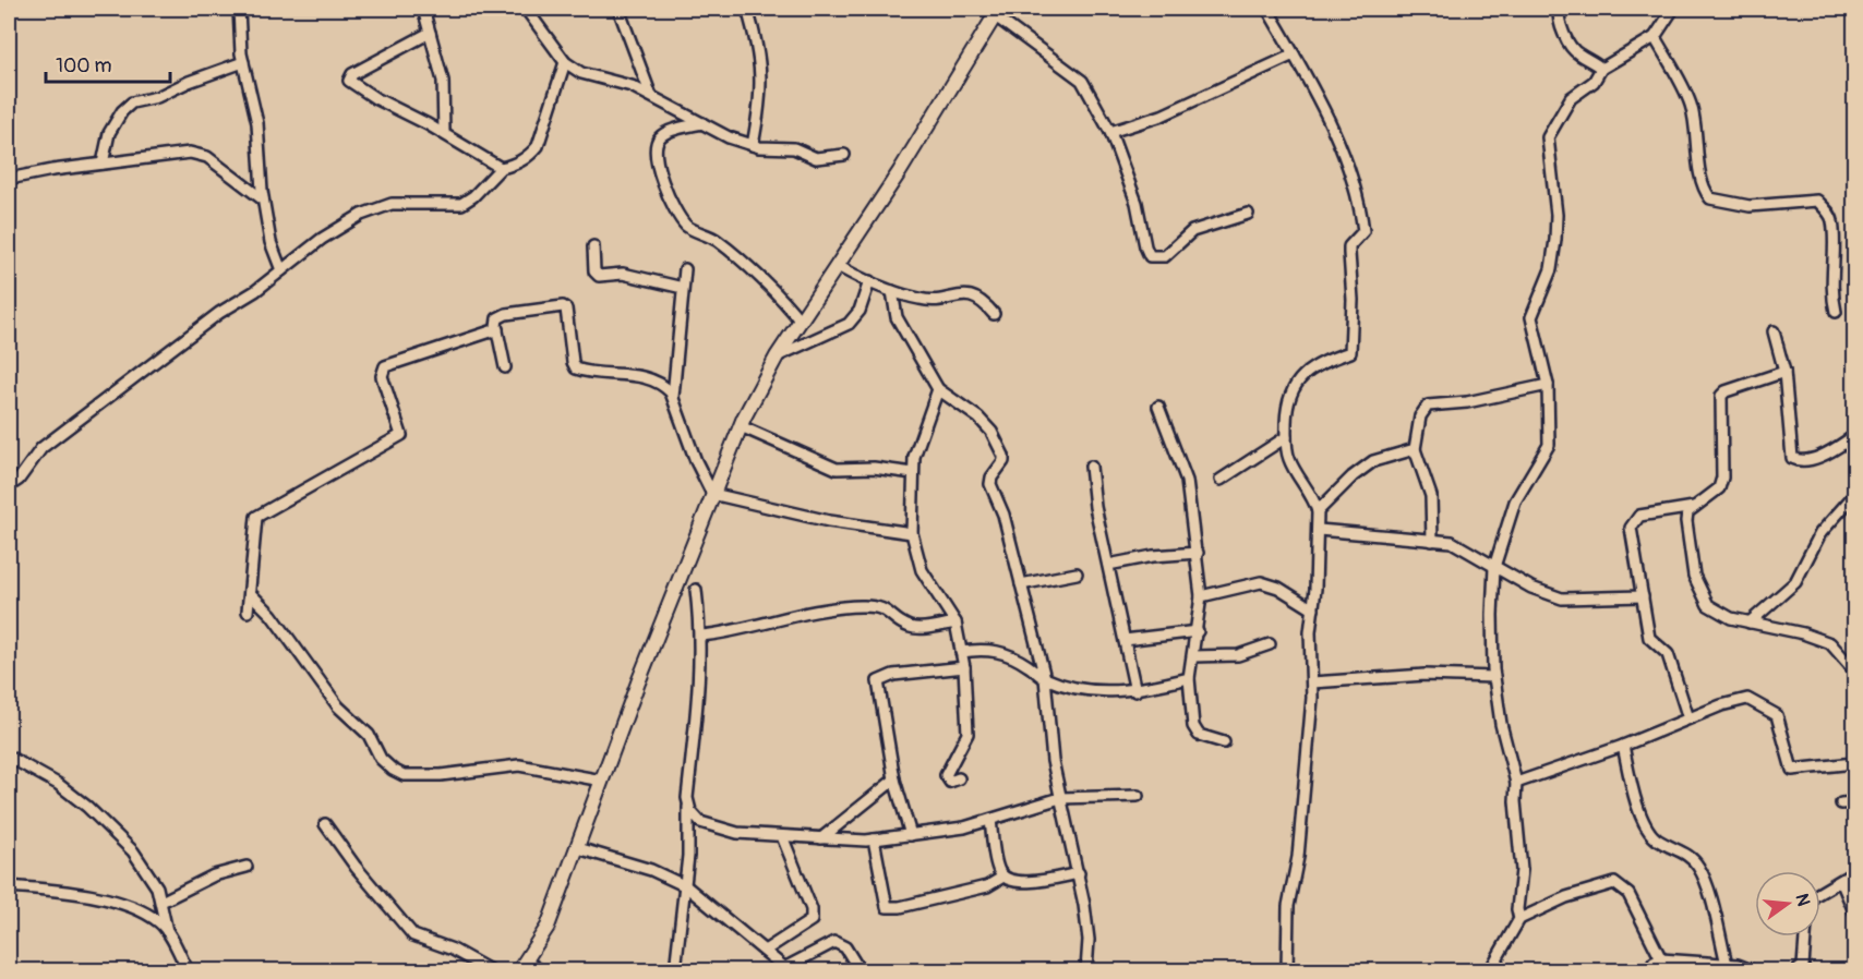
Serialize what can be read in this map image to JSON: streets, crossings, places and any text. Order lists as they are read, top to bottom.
{
  "scale_bar": "100 m",
  "north": "right"
}
